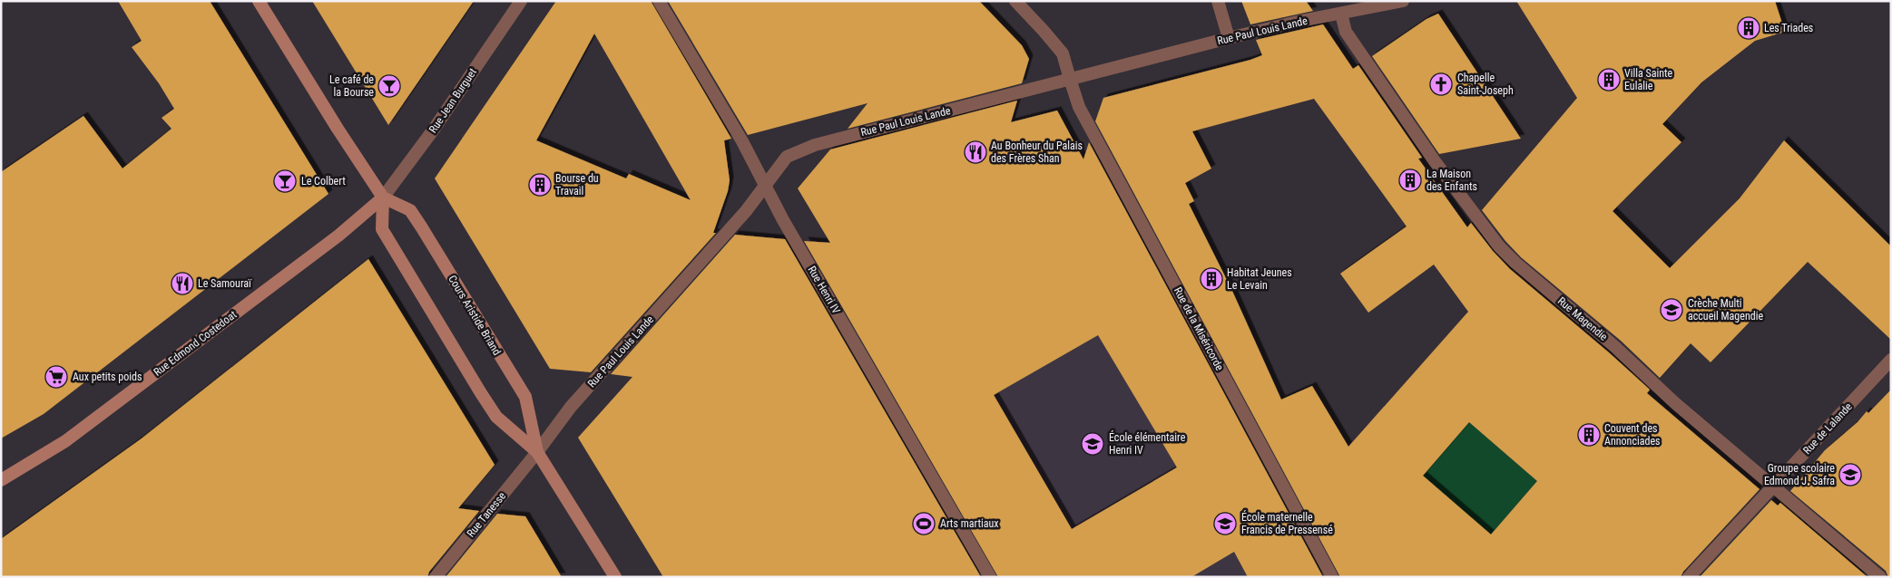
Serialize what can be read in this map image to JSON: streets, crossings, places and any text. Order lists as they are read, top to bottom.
{
  "streets": {
    "main road": ["Cours Aristide Briand", "Rue Edmond Costedoat"],
    "street": [
      "Rue Paul Louis Lande",
      "Rue Jean Burguet",
      "Rue Henri IV",
      "Rue Magendie",
      "Rue de la Miséricorde",
      "Rue de Lalande",
      "Rue Tanesse"
    ]
  },
  "crossings": [
    ["Rue Paul Louis Lande", "Rue Henri IV"],
    ["Rue Paul Louis Lande", "Cours Aristide Briand"],
    ["Rue Paul Louis Lande", "Rue Magendie"],
    ["Rue Paul Louis Lande", "Rue de la Miséricorde"],
    ["Rue Paul Louis Lande", "Rue Tanesse"],
    ["Rue Jean Burguet", "Cours Aristide Briand"],
    ["Rue Jean Burguet", "Rue Edmond Costedoat"],
    ["Cours Aristide Briand", "Rue Edmond Costedoat"],
    ["Cours Aristide Briand", "Rue Tanesse"],
    ["Rue Magendie", "Rue de Lalande"]
  ],
  "places": {
    "building": [
      "Les Triades",
      "Villa Sainte Eulalie",
      "La Maison des Enfants",
      "Bourse du Travail",
      "Habitat Jeunes Le Levain",
      "Couvent des Annonciades"
    ],
    "church": ["Chapelle Saint-Joseph"],
    "bar": ["Le café de la Bourse", "Le Colbert"],
    "restaurant": ["Au Bonheur du Palais des Frères Shan", "Le Samouraï"],
    "school or university": [
      "Crèche Multi accueil Magendie",
      "École élémentaire Henri IV",
      "Groupe scolaire Edmond J. Safra",
      "École maternelle Francis de Pressensé"
    ],
    "supermarket": ["Aux petits poids"],
    "sports": ["Arts martiaux"]
  }
}
